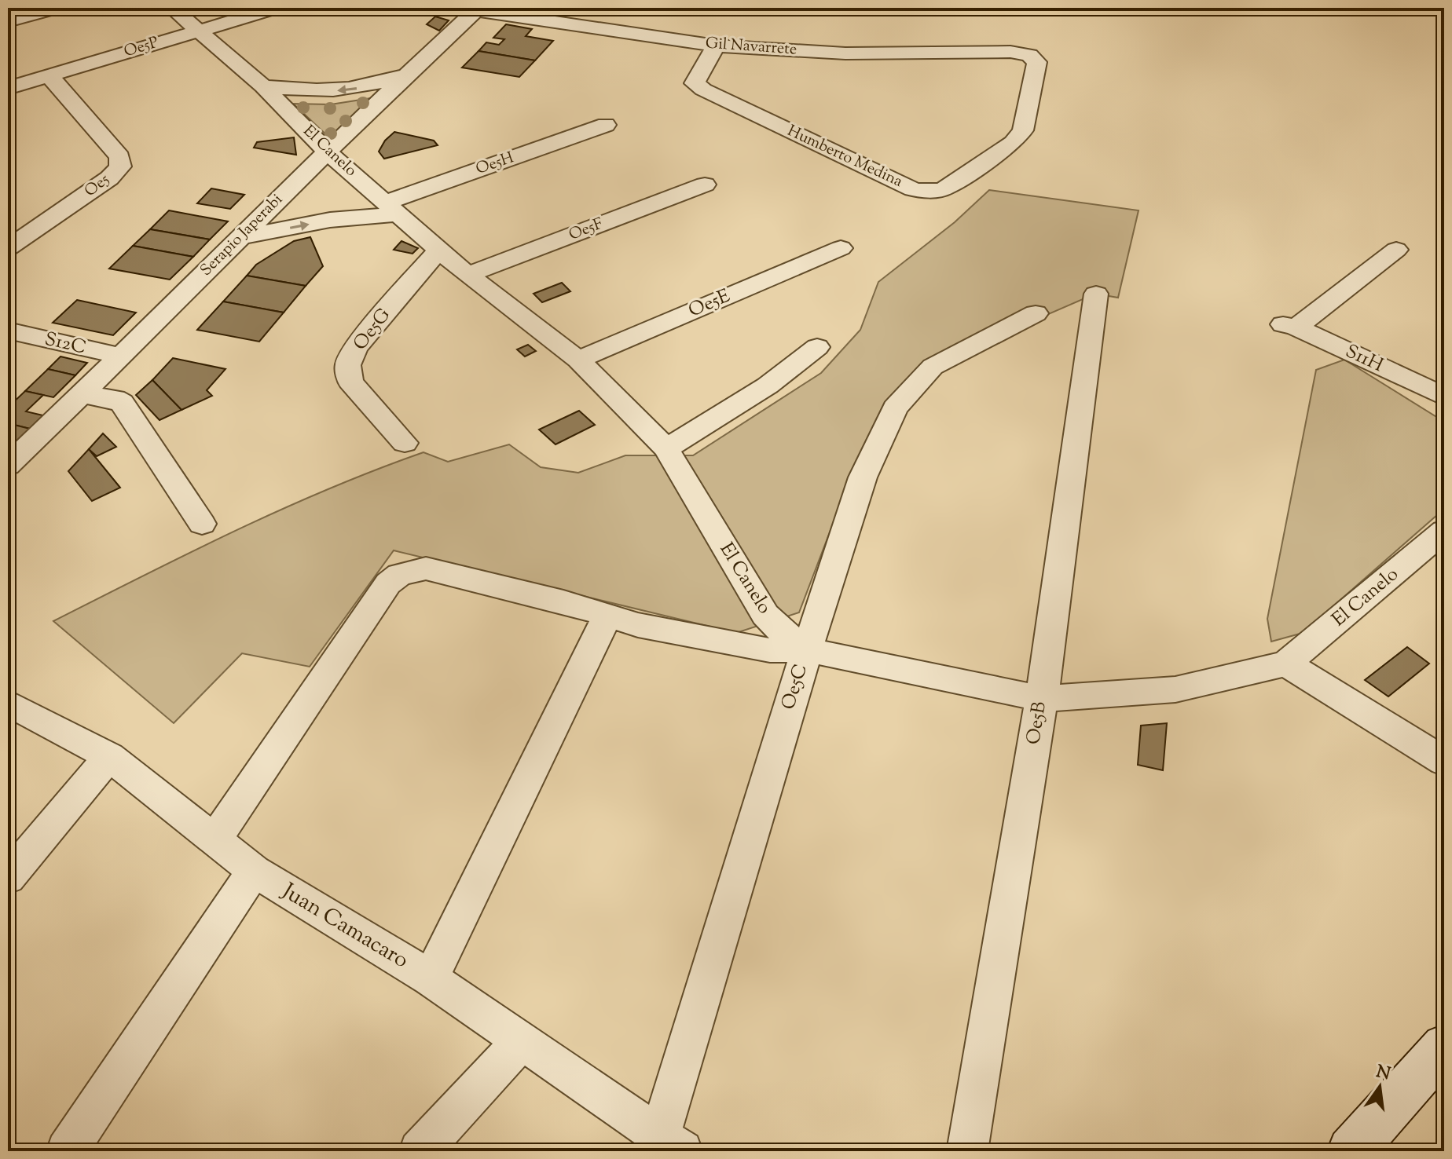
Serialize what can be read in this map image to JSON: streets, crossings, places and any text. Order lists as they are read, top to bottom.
{
  "streets": {
    "street": [
      "Gil Navarrete",
      "Oe5P",
      "El Canelo",
      "Humberto Medina",
      "Oe5H",
      "Oe5",
      "Oe5F",
      "Serapio Japerabi",
      "Oe5E",
      "Oe5G",
      "S12C",
      "S11H",
      "Oe5C",
      "Oe5B",
      "Juan Camacaro"
    ]
  },
  "crossings": [
    ["Gil Navarrete", "Humberto Medina"],
    ["Gil Navarrete", "Serapio Japerabi"],
    ["Oe5P", "El Canelo"],
    ["Oe5P", "Oe5"],
    ["El Canelo", "Oe5H"],
    ["El Canelo", "Oe5F"],
    ["El Canelo", "Serapio Japerabi"],
    ["El Canelo", "Oe5E"],
    ["El Canelo", "Oe5G"],
    ["El Canelo", "Oe5C"],
    ["El Canelo", "Oe5B"],
    ["Serapio Japerabi", "S12C"],
    ["Oe5C", "Juan Camacaro"]
  ],
  "north": "top"
}
